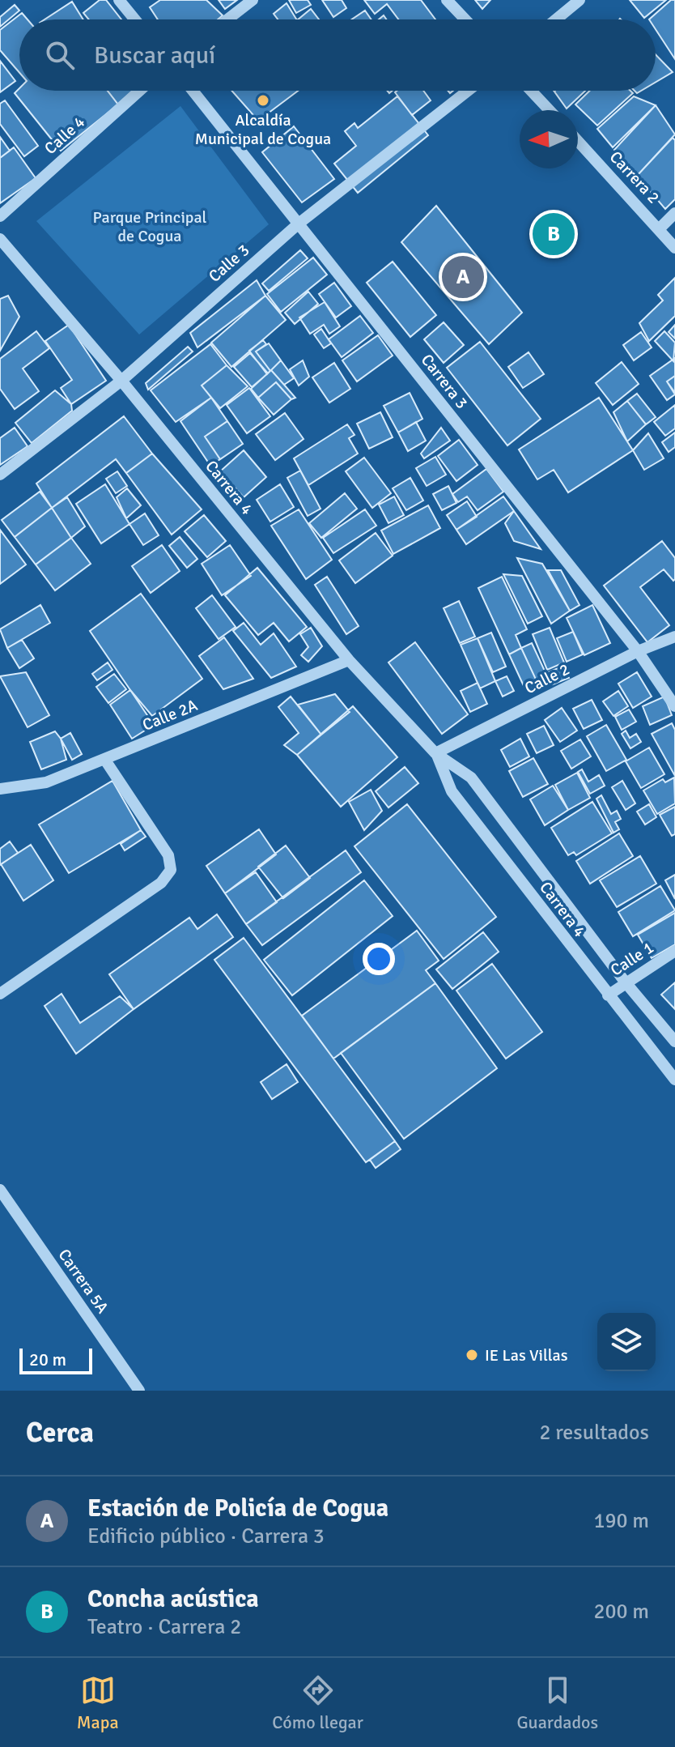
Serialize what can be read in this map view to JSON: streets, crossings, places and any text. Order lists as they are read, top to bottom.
{
  "streets": {
    "street": [
      "Calle 4",
      "Carrera 2",
      "Calle 3",
      "Carrera 3",
      "Carrera 4",
      "Calle 2",
      "Calle 2A",
      "Calle 1",
      "Carrera 5A"
    ]
  },
  "crossings": [
    ["Calle 3", "Carrera 3"],
    ["Calle 3", "Carrera 4"],
    ["Carrera 3", "Calle 2"],
    ["Carrera 4", "Calle 2"],
    ["Carrera 4", "Calle 2A"],
    ["Carrera 4", "Calle 1"]
  ],
  "parks": ["Parque Principal de Cogua"],
  "places": ["Alcaldía Municipal de Cogua", "IE Las Villas"],
  "scale_bar": "20 m",
  "north": "left",
  "page": {
    "search": "Buscar aquí",
    "pins": ["B", "A"],
    "scale": "20 m",
    "heading": ["Cerca", "2 resultados"],
    "list": [
      {
        "mark": "A",
        "name": "Estación de Policía de Cogua",
        "note": "Edificio público · Carrera 3",
        "value": "190 m"
      },
      {
        "mark": "B",
        "name": "Concha acústica",
        "note": "Teatro · Carrera 2",
        "value": "200 m"
      }
    ],
    "nav": ["Mapa", "Cómo llegar", "Guardados"]
  }
}
